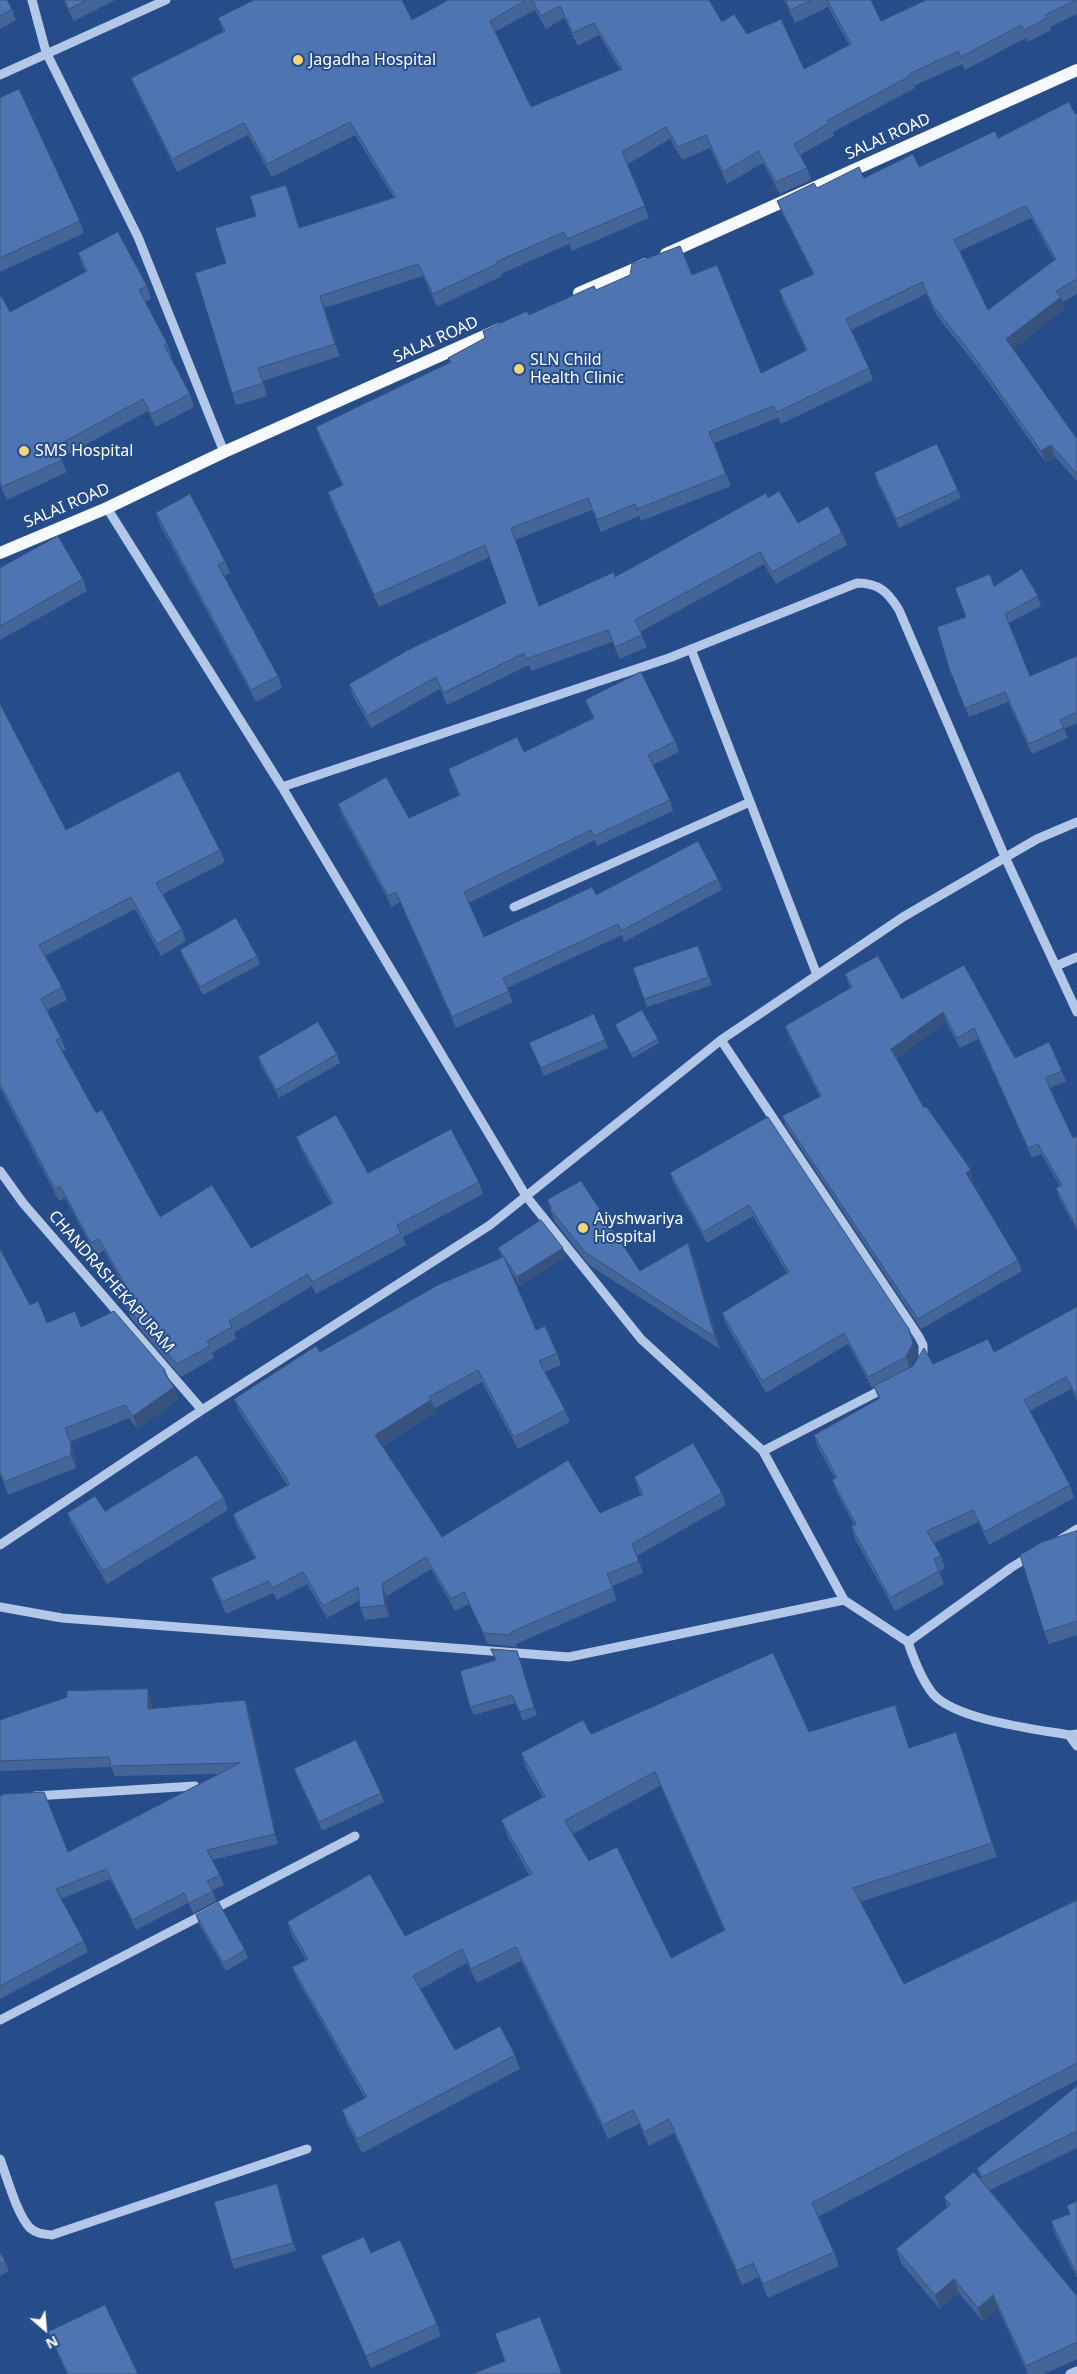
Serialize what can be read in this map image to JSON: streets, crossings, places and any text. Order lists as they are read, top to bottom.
{
  "streets": {
    "main road": ["SALAI ROAD"],
    "street": ["CHANDRASHEKAPURAM"]
  },
  "places": [
    "Jagadha Hospital",
    "SLN Child Health Clinic",
    "SMS Hospital",
    "Aiyshwariya Hospital"
  ],
  "north": "bottom right"
}
